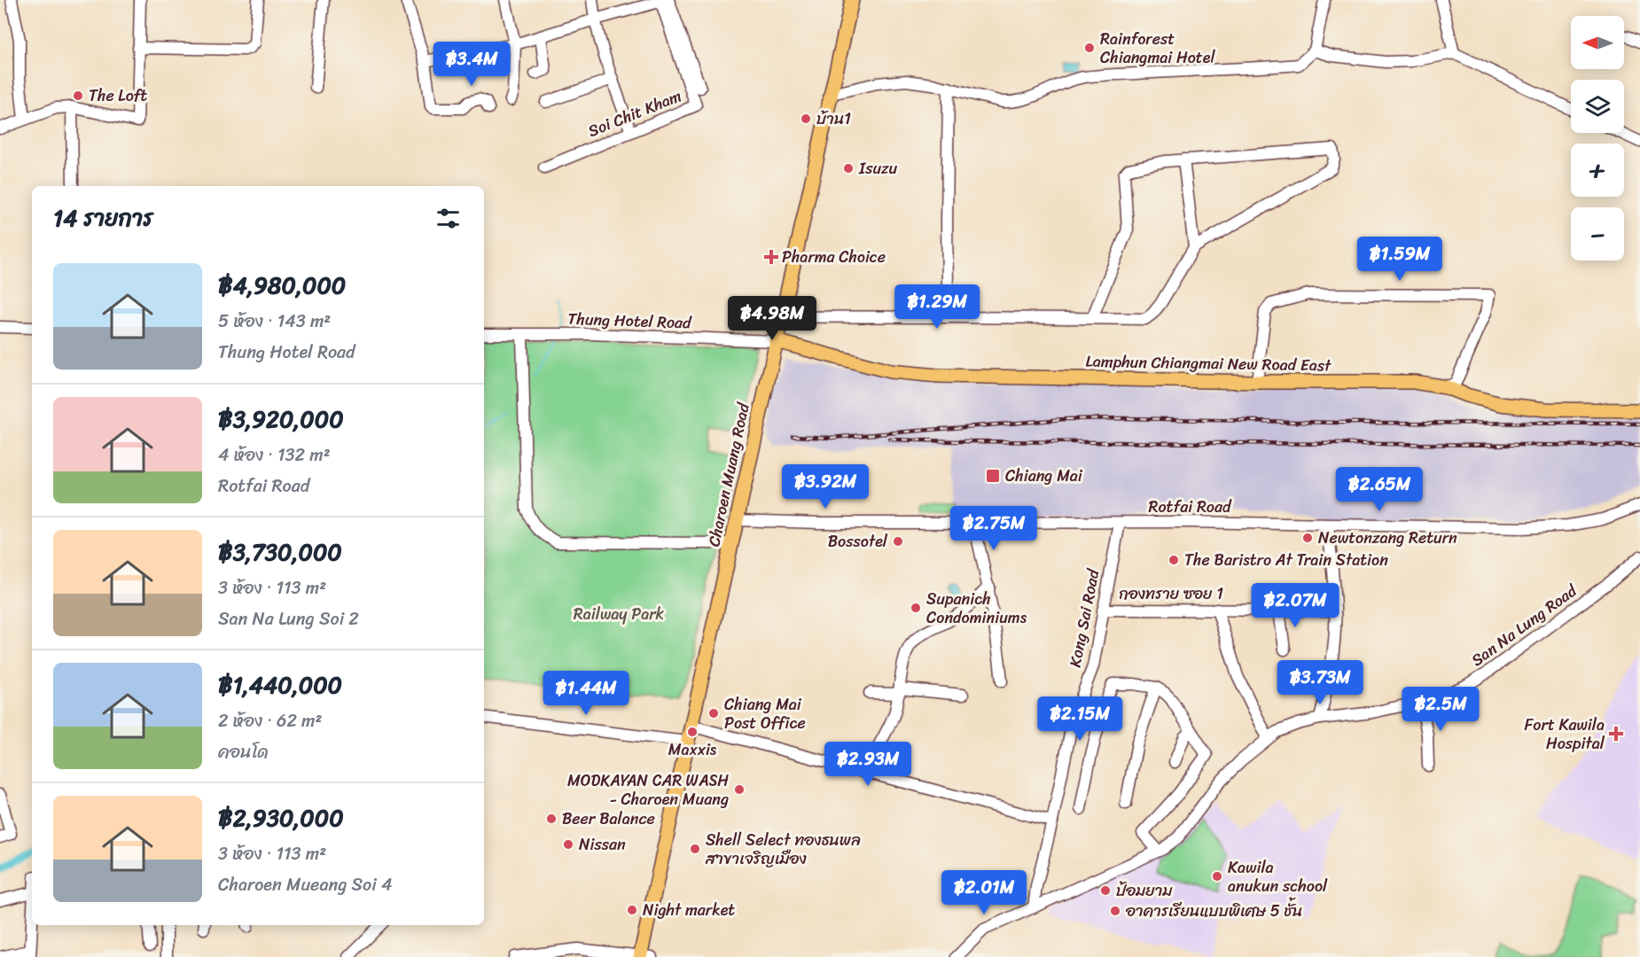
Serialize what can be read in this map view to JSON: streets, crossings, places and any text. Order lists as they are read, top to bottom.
{
  "streets": {
    "main road": ["Lamphun Chiangmai New Road East", "Charoen Muang Road"],
    "street": [
      "Soi Chit Kham",
      "Thung Hotel Road",
      "Rotfai Road",
      "กองทราย ซอย 1",
      "Kong Sai Road",
      "San Na Lung Road"
    ]
  },
  "crossings": [
    ["Thung Hotel Road", "Lamphun Chiangmai New Road East"],
    ["Thung Hotel Road", "Charoen Muang Road"],
    ["Lamphun Chiangmai New Road East", "Charoen Muang Road"],
    ["Charoen Muang Road", "Rotfai Road"],
    ["Rotfai Road", "Kong Sai Road"],
    ["กองทราย ซอย 1", "Kong Sai Road"],
    ["Kong Sai Road", "San Na Lung Road"]
  ],
  "parks": ["Railway Park"],
  "places": {
    "other": [
      "Rainforest Chiangmai Hotel",
      "The Loft",
      "บ้าน1",
      "Isuzu",
      "Newtonzang Return",
      "Bossotel",
      "The Baristro At Train Station",
      "Supanich Condominiums",
      "Chiang Mai Post Office",
      "Maxxis",
      "MODKAYAN CAR WASH - Charoen Muang",
      "Beer Balance",
      "Nissan",
      "Shell Select ทองธนพล สาขาเจริญเมือง",
      "Kawila anukun school",
      "ป้อมยาม",
      "Night market",
      "อาคารเรียนแบบพิเศษ 5 ชั้น"
    ],
    "health": ["Pharma Choice", "Fort Kawila Hospital"],
    "transit": ["Chiang Mai"]
  },
  "north": "left",
  "page": {
    "map_buttons": ["+", "−"],
    "price": [
      "฿3.4M",
      "฿1.59M",
      "฿1.29M",
      "฿4.98M",
      "฿3.92M",
      "฿2.65M",
      "฿2.75M",
      "฿2.07M",
      "฿3.73M",
      "฿1.44M",
      "฿2.5M",
      "฿2.15M",
      "฿2.93M",
      "฿2.01M"
    ],
    "heading": "14 รายการ",
    "list": [
      {
        "name": "฿4,980,000",
        "note": "5 ห้อง · 143 m² · Thung Hotel Road"
      },
      {
        "name": "฿3,920,000",
        "note": "4 ห้อง · 132 m² · Rotfai Road"
      },
      {
        "name": "฿3,730,000",
        "note": "3 ห้อง · 113 m² · San Na Lung Soi 2"
      },
      {
        "name": "฿1,440,000",
        "note": "2 ห้อง · 62 m² · คอนโด"
      },
      {
        "name": "฿2,930,000",
        "note": "3 ห้อง · 113 m² · Charoen Mueang Soi 4"
      }
    ]
  }
}
